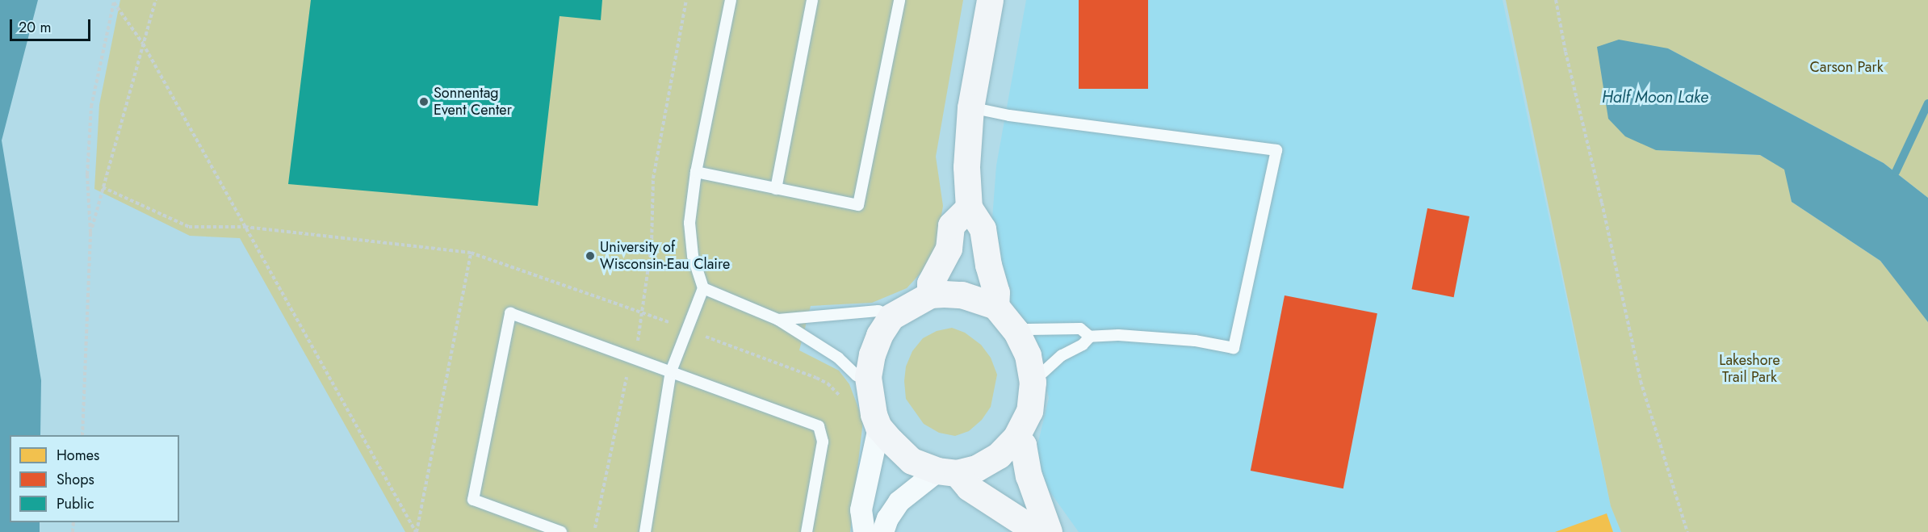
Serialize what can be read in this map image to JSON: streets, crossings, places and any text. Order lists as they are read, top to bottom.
{
  "water": ["Half Moon Lake"],
  "parks": ["Carson Park", "Lakeshore Trail Park"],
  "places": ["Sonnentag Event Center", "University of Wisconsin-Eau Claire"],
  "legend": ["Homes", "Shops", "Public"],
  "scale_bar": "20 m"
}
